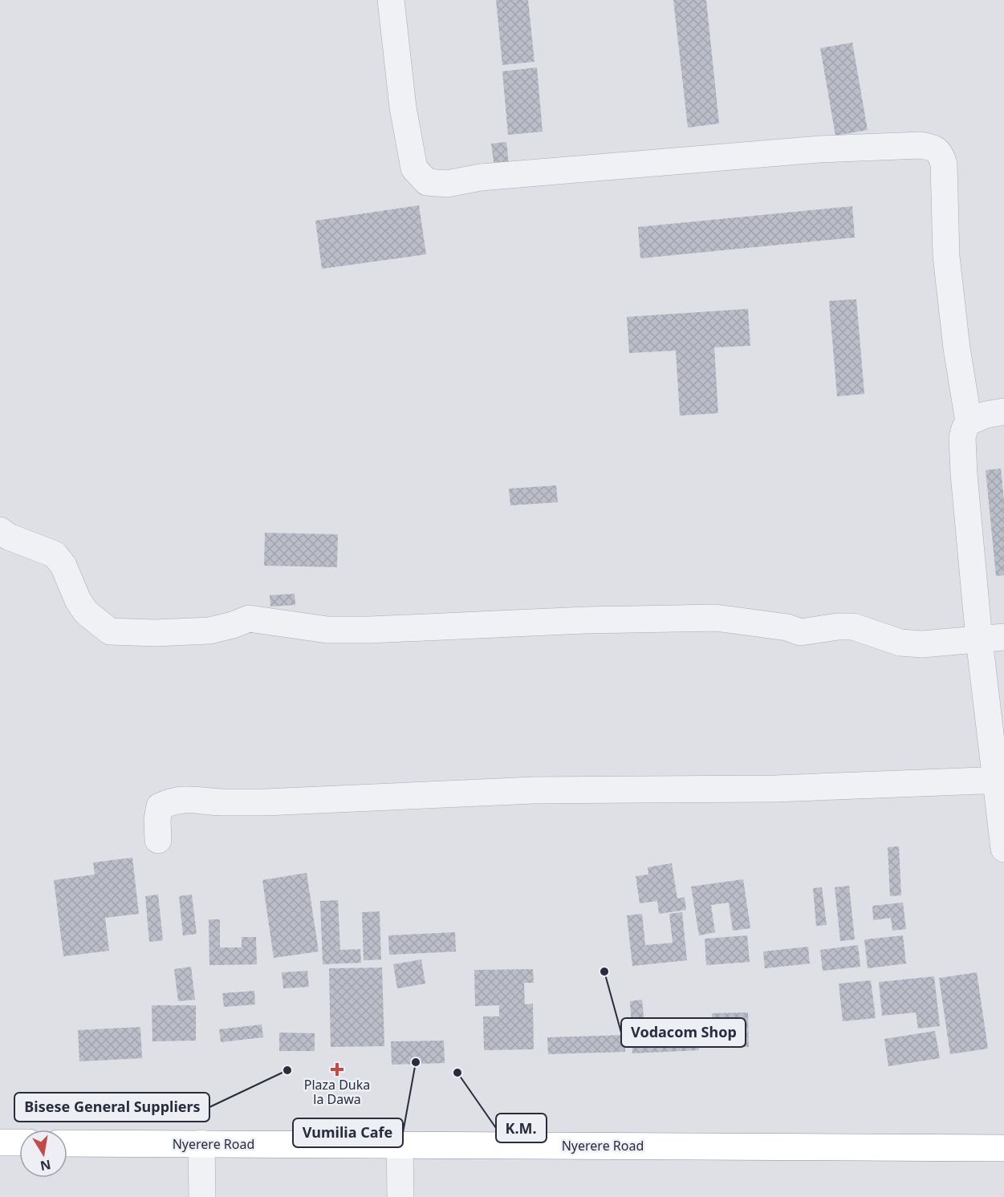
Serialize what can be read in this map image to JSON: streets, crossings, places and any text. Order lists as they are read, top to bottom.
{
  "streets": {
    "highway": ["Nyerere Road"]
  },
  "places": {
    "other": [
      "Vodacom Shop",
      "Vumilia Cafe",
      "Bisese General Suppliers",
      "K.M."
    ],
    "health": ["Plaza Duka la Dawa"]
  },
  "north": "bottom"
}
